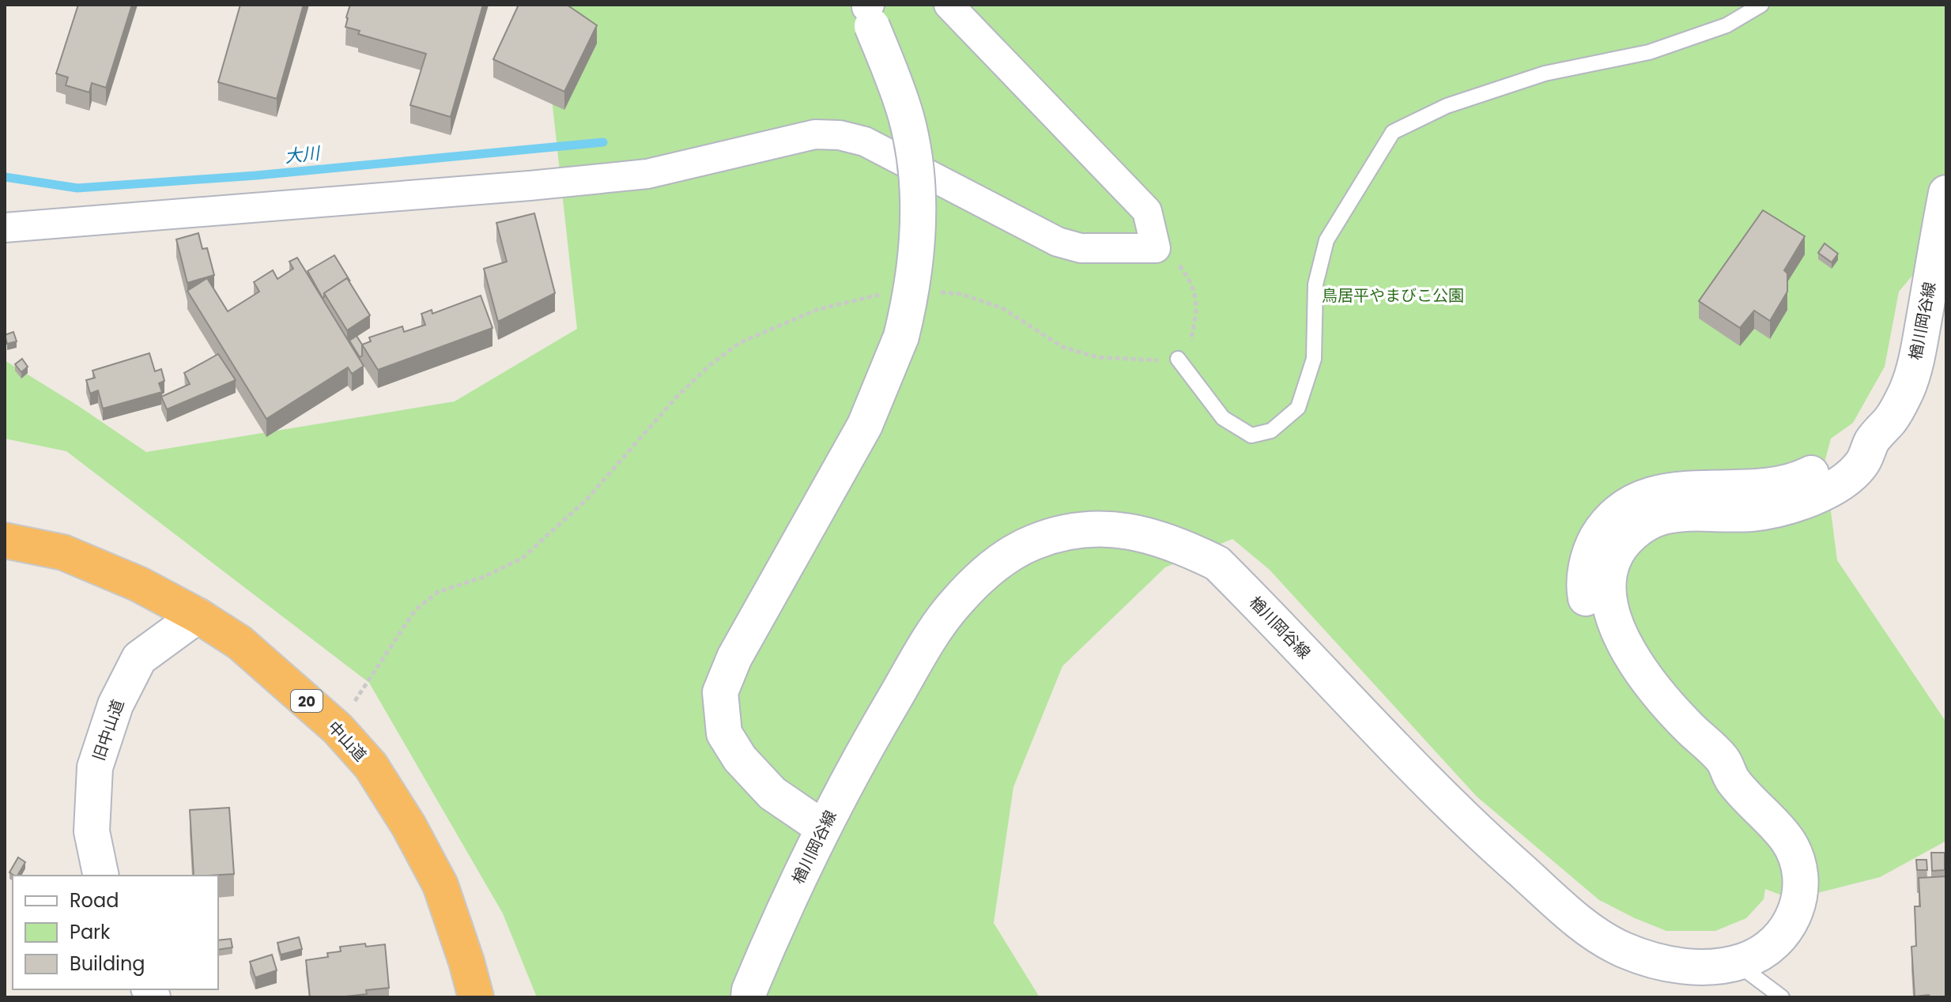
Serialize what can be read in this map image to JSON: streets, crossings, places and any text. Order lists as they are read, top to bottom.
{
  "streets": {
    "highway": ["20", "中山道"],
    "main road": ["楢川岡谷線", "旧中山道"]
  },
  "crossings": [
    ["旧中山道", "中山道"]
  ],
  "water": ["大川"],
  "parks": ["鳥居平やまびこ公園"],
  "legend": ["Road", "Park", "Building"]
}
